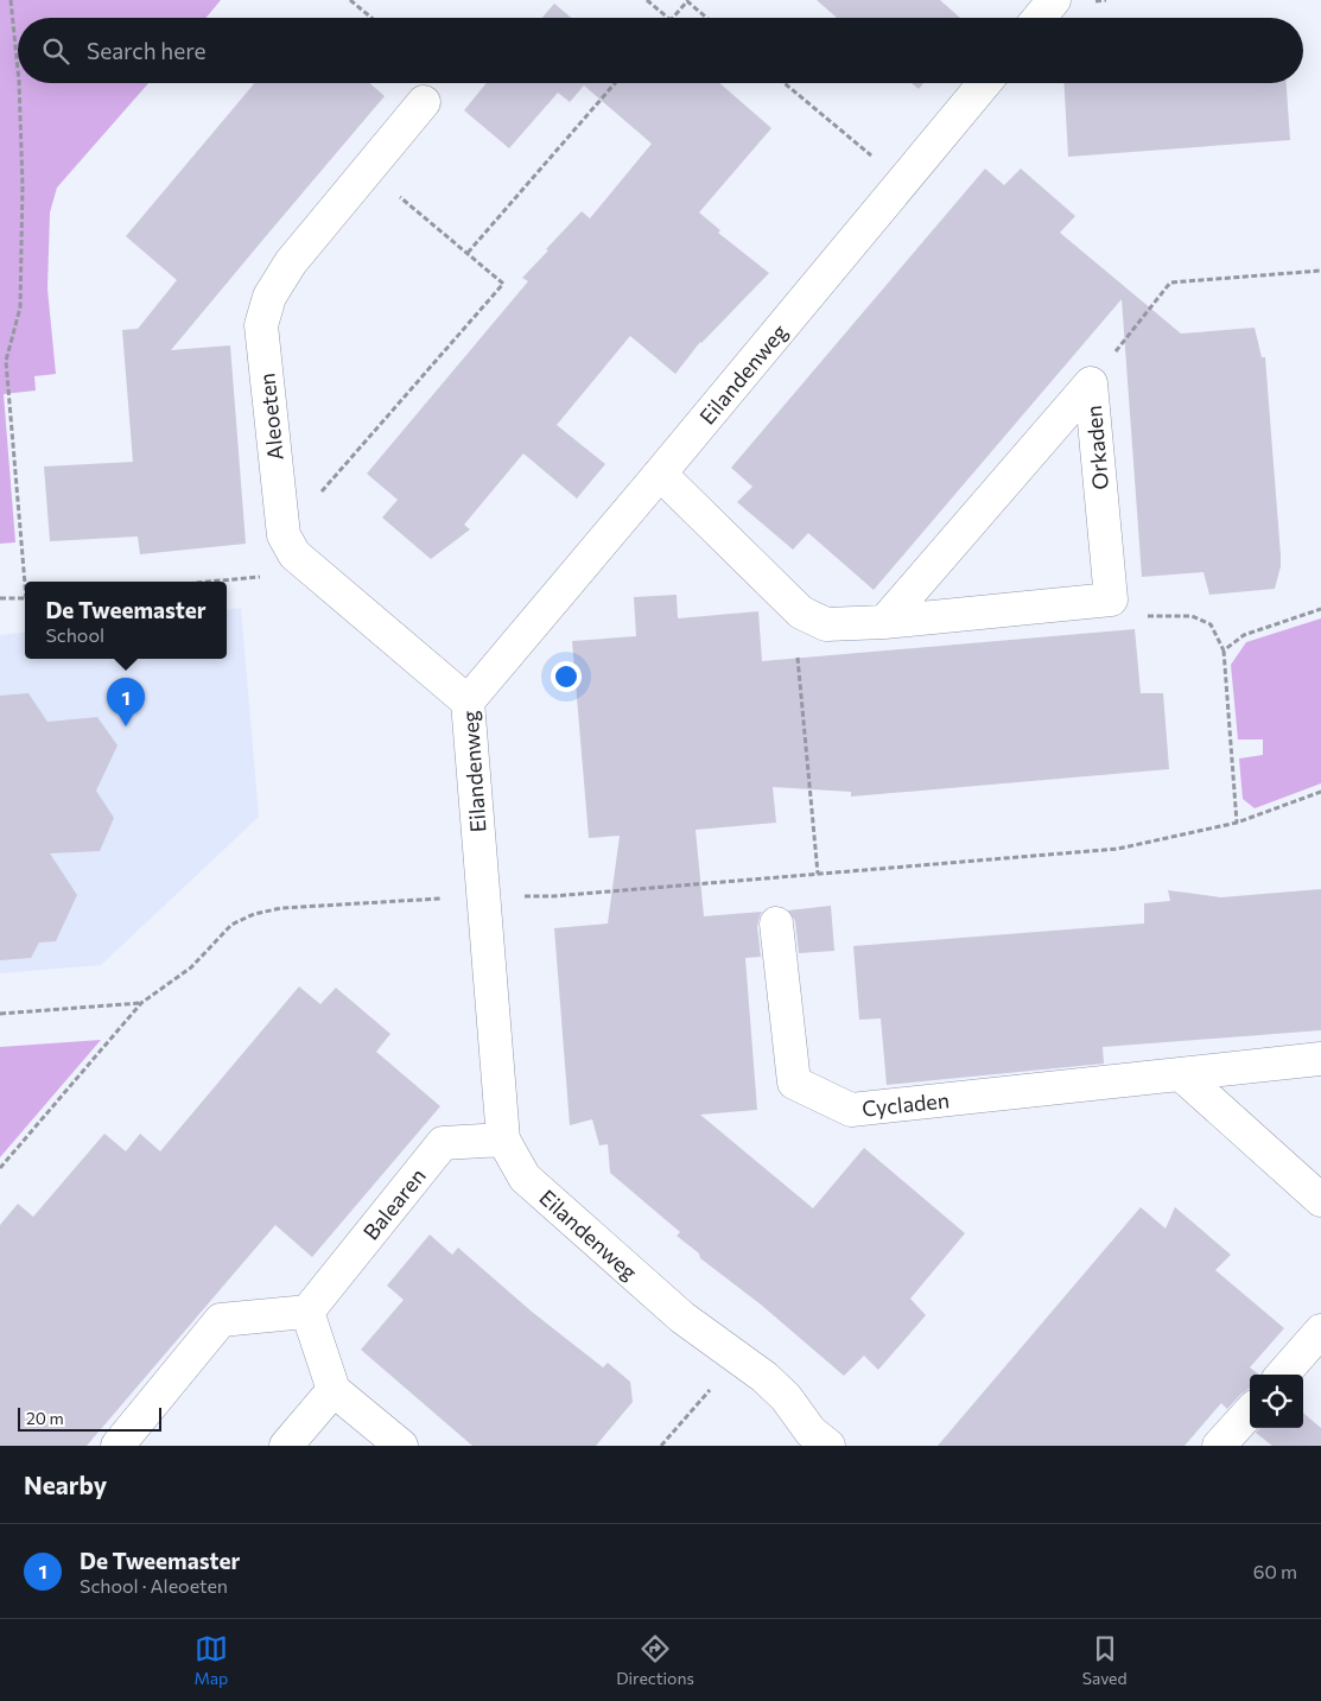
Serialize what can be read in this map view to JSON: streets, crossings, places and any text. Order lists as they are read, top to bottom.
{
  "streets": {
    "street": [
      "Eilandenweg",
      "Aleoeten",
      "Orkaden",
      "Cycladen",
      "Balearen"
    ]
  },
  "crossings": [
    ["Eilandenweg", "Balearen"]
  ],
  "scale_bar": "20 m",
  "page": {
    "search": "Search here",
    "popup": ["De Tweemaster", "School"],
    "pins": "1",
    "scale": "20 m",
    "heading": "Nearby",
    "list": [
      {
        "mark": "1",
        "name": "De Tweemaster",
        "note": "School · Aleoeten",
        "value": "60 m"
      }
    ],
    "nav": ["Map", "Directions", "Saved"]
  }
}
